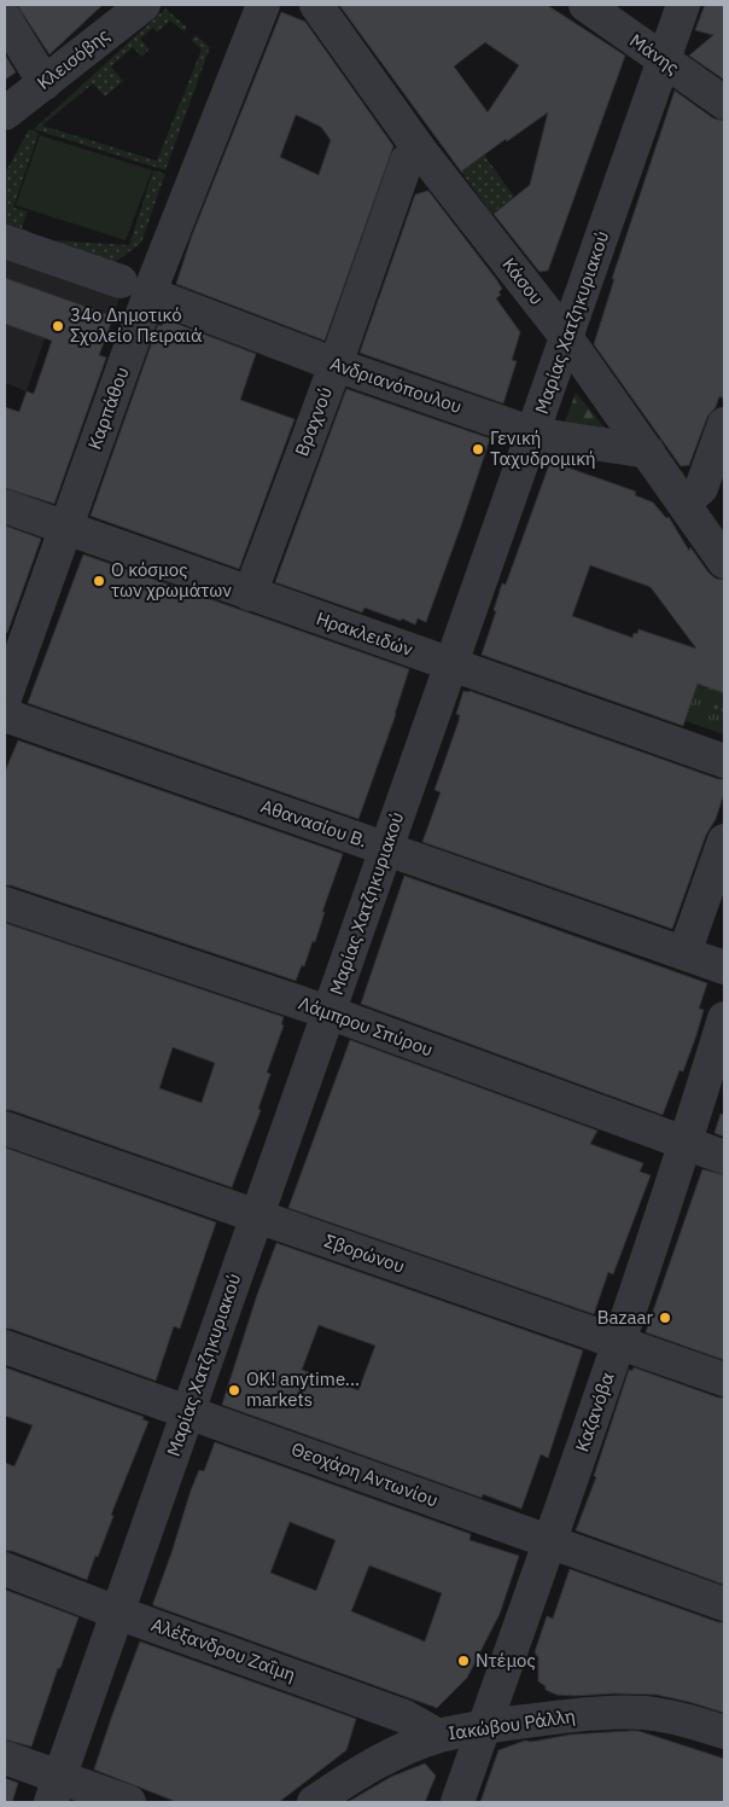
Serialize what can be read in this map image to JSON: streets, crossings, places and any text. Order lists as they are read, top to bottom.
{
  "streets": {
    "street": [
      "Μάνης",
      "Κλεισόβης",
      "Κάσου",
      "Μαρίας Χατζηκυριακού",
      "Ανδριανόπουλου",
      "Καρπάθου",
      "Βραχνού",
      "Ηρακλειδών",
      "Αθανασίου Β.",
      "Λάμπρου Σπύρου",
      "Σβορώνου",
      "Καζανόβα",
      "Θεοχάρη Αντωνίου",
      "Αλέξανδρου Ζαΐμη",
      "Ιακώβου Ράλλη"
    ]
  },
  "crossings": [
    ["Μάνης", "Μαρίας Χατζηκυριακού"],
    ["Κάσου", "Μαρίας Χατζηκυριακού"],
    ["Κάσου", "Ανδριανόπουλου"],
    ["Κάσου", "Βραχνού"],
    ["Μαρίας Χατζηκυριακού", "Ανδριανόπουλου"],
    ["Μαρίας Χατζηκυριακού", "Ηρακλειδών"],
    ["Μαρίας Χατζηκυριακού", "Αθανασίου Β."],
    ["Μαρίας Χατζηκυριακού", "Λάμπρου Σπύρου"],
    ["Μαρίας Χατζηκυριακού", "Σβορώνου"],
    ["Μαρίας Χατζηκυριακού", "Θεοχάρη Αντωνίου"],
    ["Μαρίας Χατζηκυριακού", "Αλέξανδρου Ζαΐμη"],
    ["Ανδριανόπουλου", "Καρπάθου"],
    ["Ανδριανόπουλου", "Βραχνού"],
    ["Καρπάθου", "Ηρακλειδών"],
    ["Βραχνού", "Ηρακλειδών"],
    ["Λάμπρου Σπύρου", "Καζανόβα"],
    ["Σβορώνου", "Καζανόβα"],
    ["Καζανόβα", "Θεοχάρη Αντωνίου"],
    ["Καζανόβα", "Ιακώβου Ράλλη"],
    ["Αλέξανδρου Ζαΐμη", "Ιακώβου Ράλλη"]
  ],
  "places": [
    "34ο Δημοτικό Σχολείο Πειραιά",
    "Γενική Ταχυδρομική",
    "Ο κόσμος των χρωμάτων",
    "Bazaar",
    "OK! anytime... markets",
    "Ντέμος"
  ]
}
